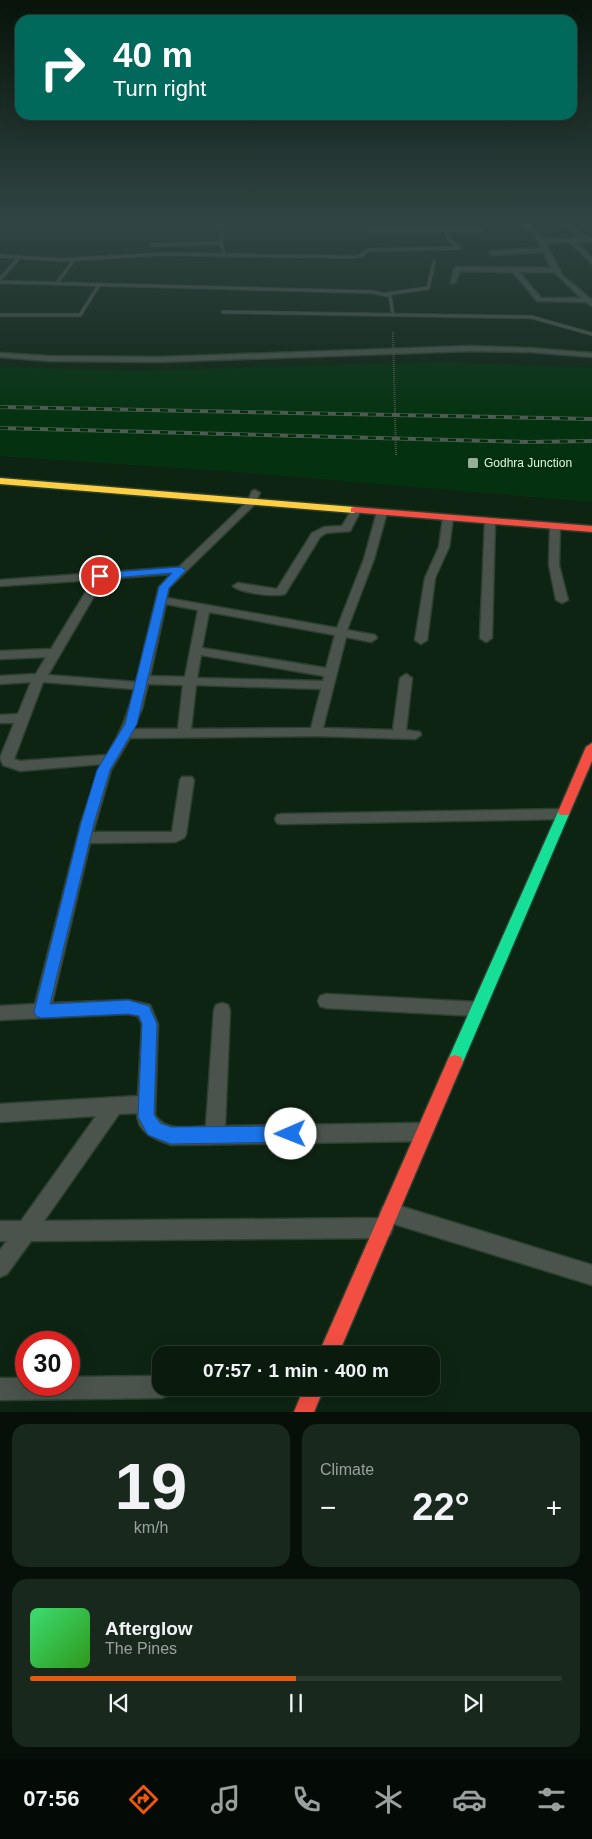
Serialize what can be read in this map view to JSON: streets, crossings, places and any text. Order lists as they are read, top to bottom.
{
  "places": {
    "transit": ["Godhra Junction"]
  },
  "page": {
    "turn": ["40 m", "Turn right"],
    "limit": "30",
    "trip": "07:57 · 1 min · 400 m",
    "tile": [
      ["19", "km/h"],
      "Climate"
    ],
    "heat": ["−", "22°", "+"],
    "song": ["Afterglow", "The Pines"],
    "tabs": "07:56"
  }
}
